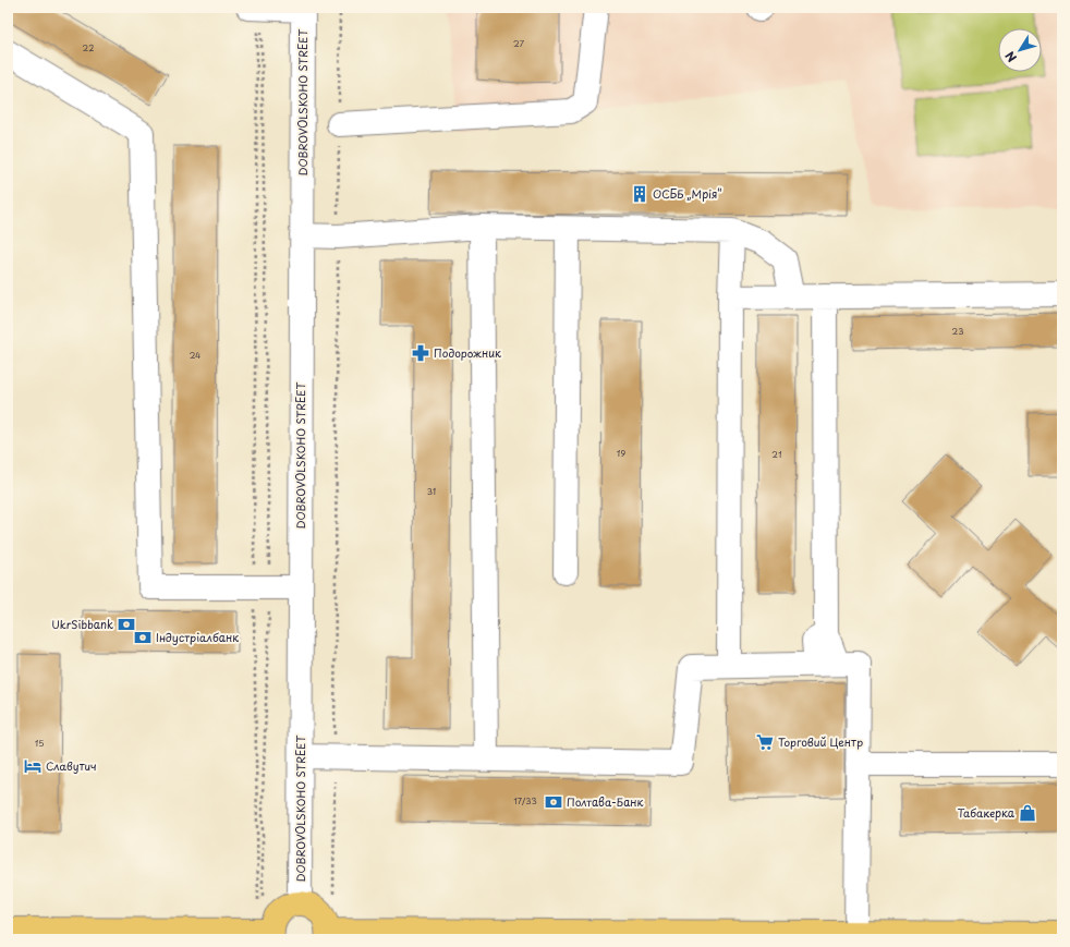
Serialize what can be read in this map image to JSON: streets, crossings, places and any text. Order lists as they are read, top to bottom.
{
  "streets": {
    "street": ["DOBROVOLSKOHO STREET"]
  },
  "places": {
    "building": ["ОСББ „Мрія“"],
    "pharmacy": ["Подорожник"],
    "bank": ["UkrSibbank", "Індустріалбанк", "Полтава-Банк"],
    "supermarket": ["Торговий Центр"],
    "hotel": ["Славутич"],
    "shop": ["Табакерка"]
  },
  "house_numbers": [
    "27",
    "22",
    "23",
    "24",
    "19",
    "21",
    "31",
    "15",
    "17/33"
  ],
  "north": "bottom left"
}
